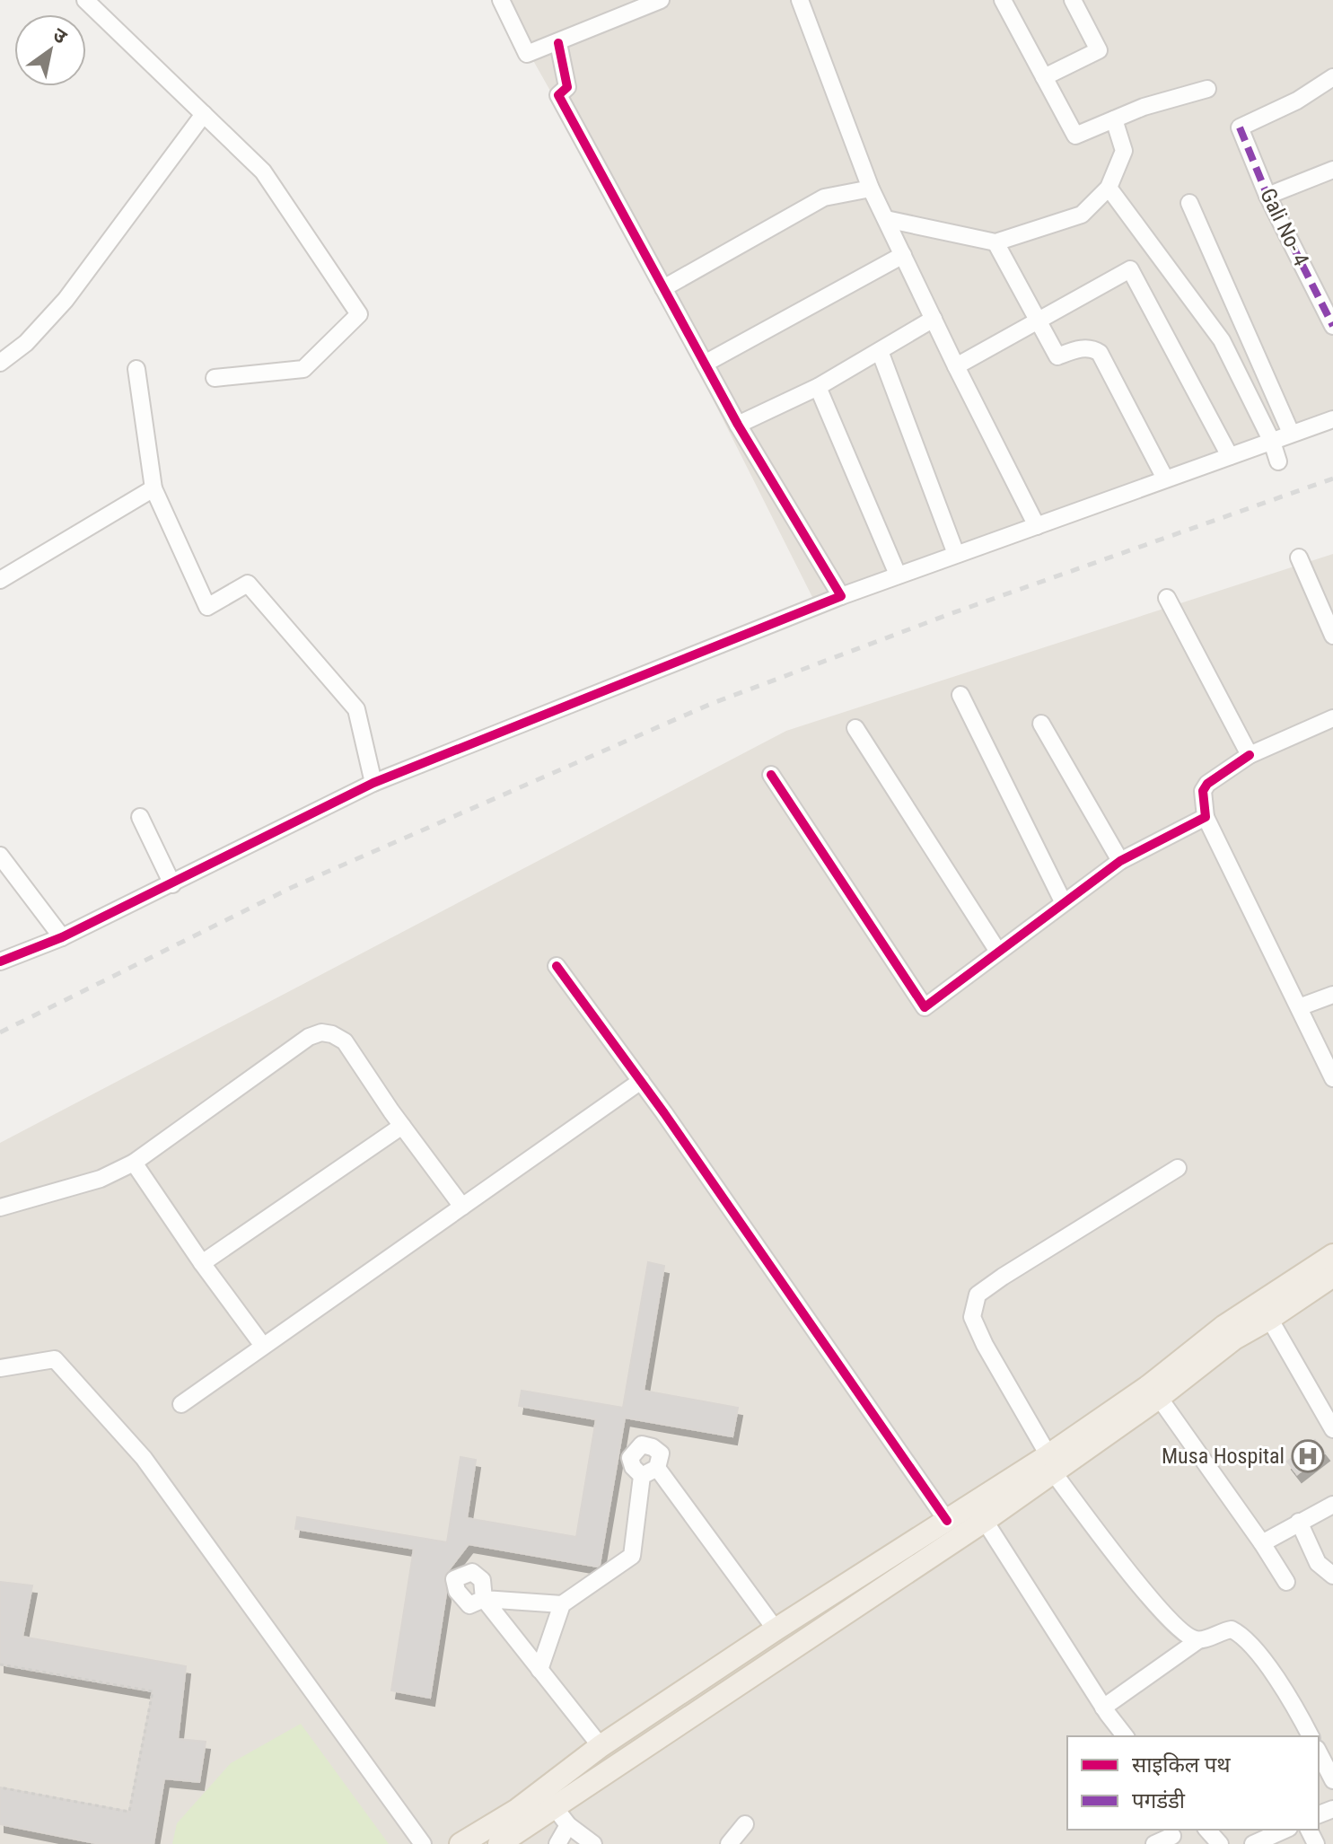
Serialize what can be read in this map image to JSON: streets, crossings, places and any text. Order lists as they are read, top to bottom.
{
  "streets": {
    "street": ["Gali No- 4"]
  },
  "places": {
    "hospital": ["Musa Hospital"]
  },
  "legend": ["साइकिल पथ", "पगडंडी"],
  "north": "top right"
}
